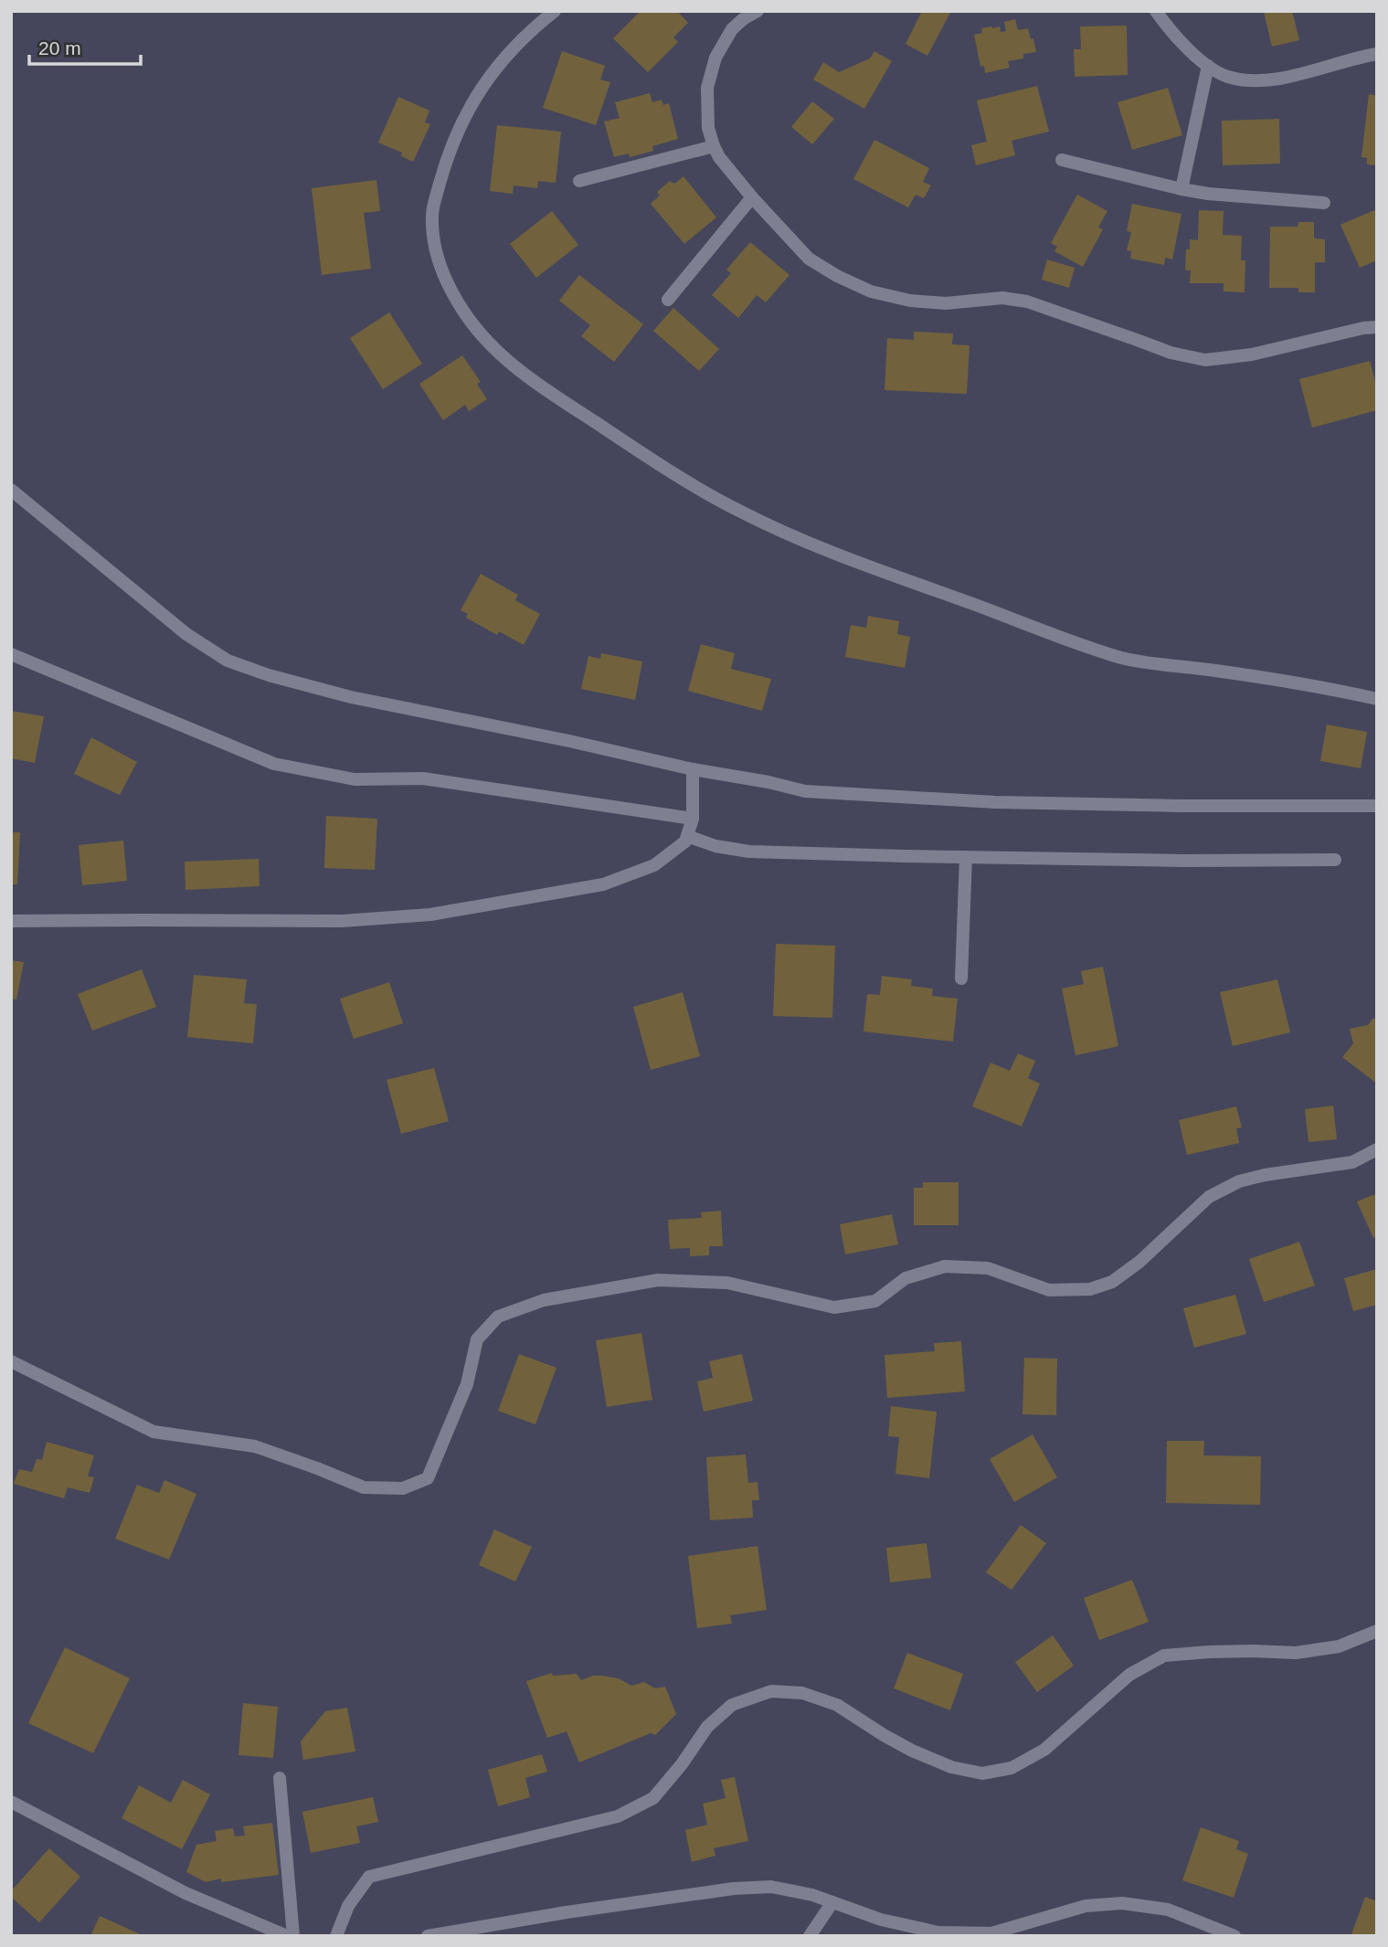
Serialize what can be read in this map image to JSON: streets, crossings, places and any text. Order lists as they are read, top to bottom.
{
  "scale_bar": "20 m"
}
